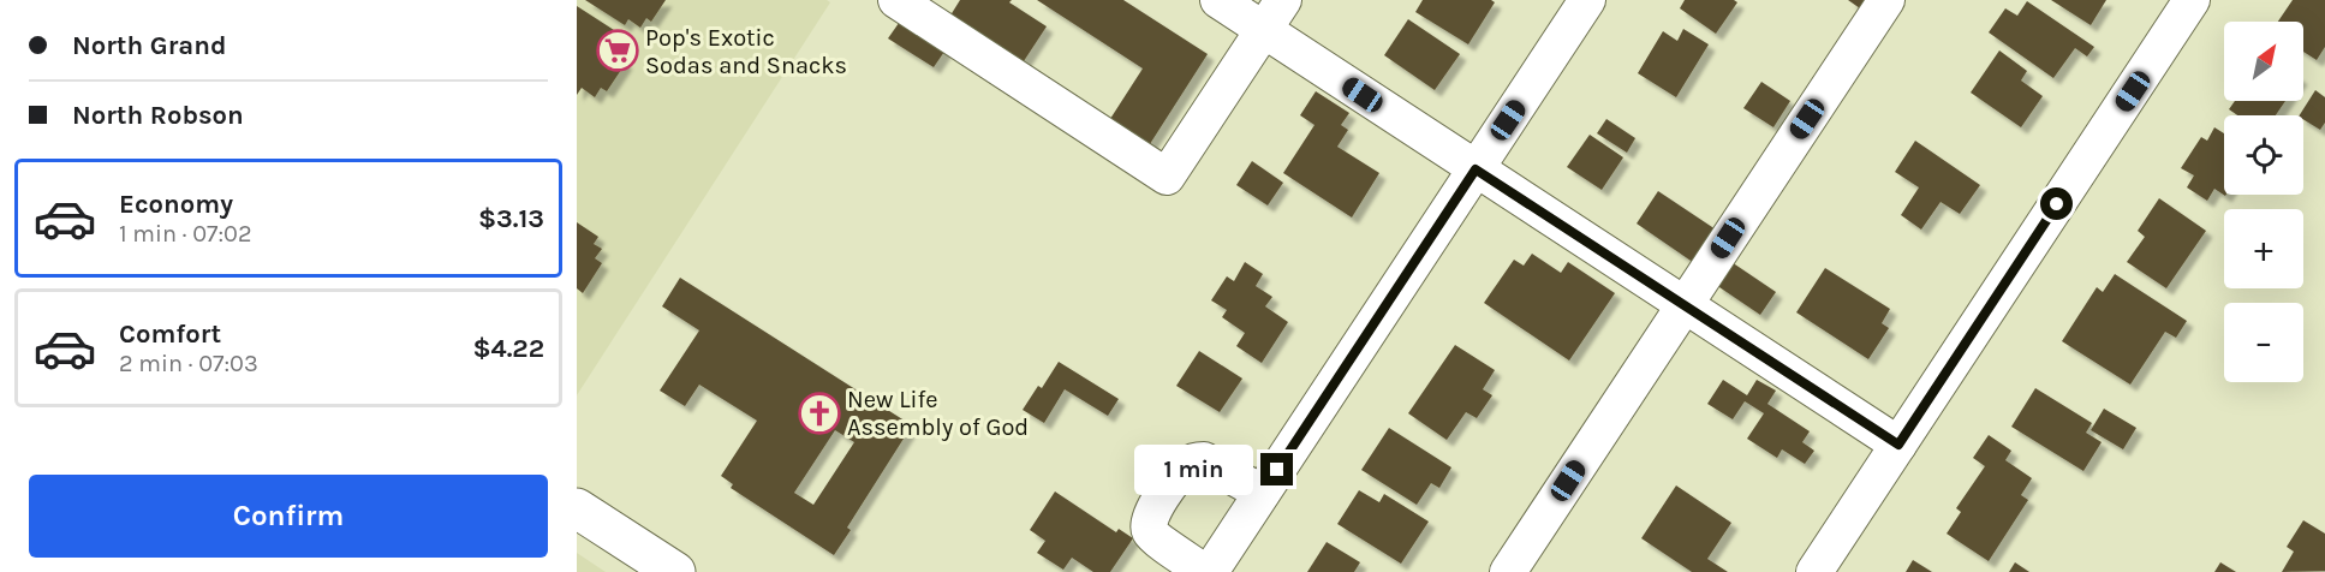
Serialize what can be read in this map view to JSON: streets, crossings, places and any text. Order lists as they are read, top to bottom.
{
  "places": {
    "supermarket": ["Pop's Exotic Sodas and Snacks"],
    "church": ["New Life Assembly of God"]
  },
  "north": "top right",
  "page": {
    "banner": ["North Grand", "North Robson"],
    "map_buttons": ["+", "−"],
    "list": [
      {
        "name": "Economy",
        "note": "1 min · 07:02",
        "value": "$3.13"
      },
      {
        "name": "Comfort",
        "note": "2 min · 07:03",
        "value": "$4.22"
      }
    ],
    "bubble": "1 min",
    "buttons": "Confirm"
  }
}
